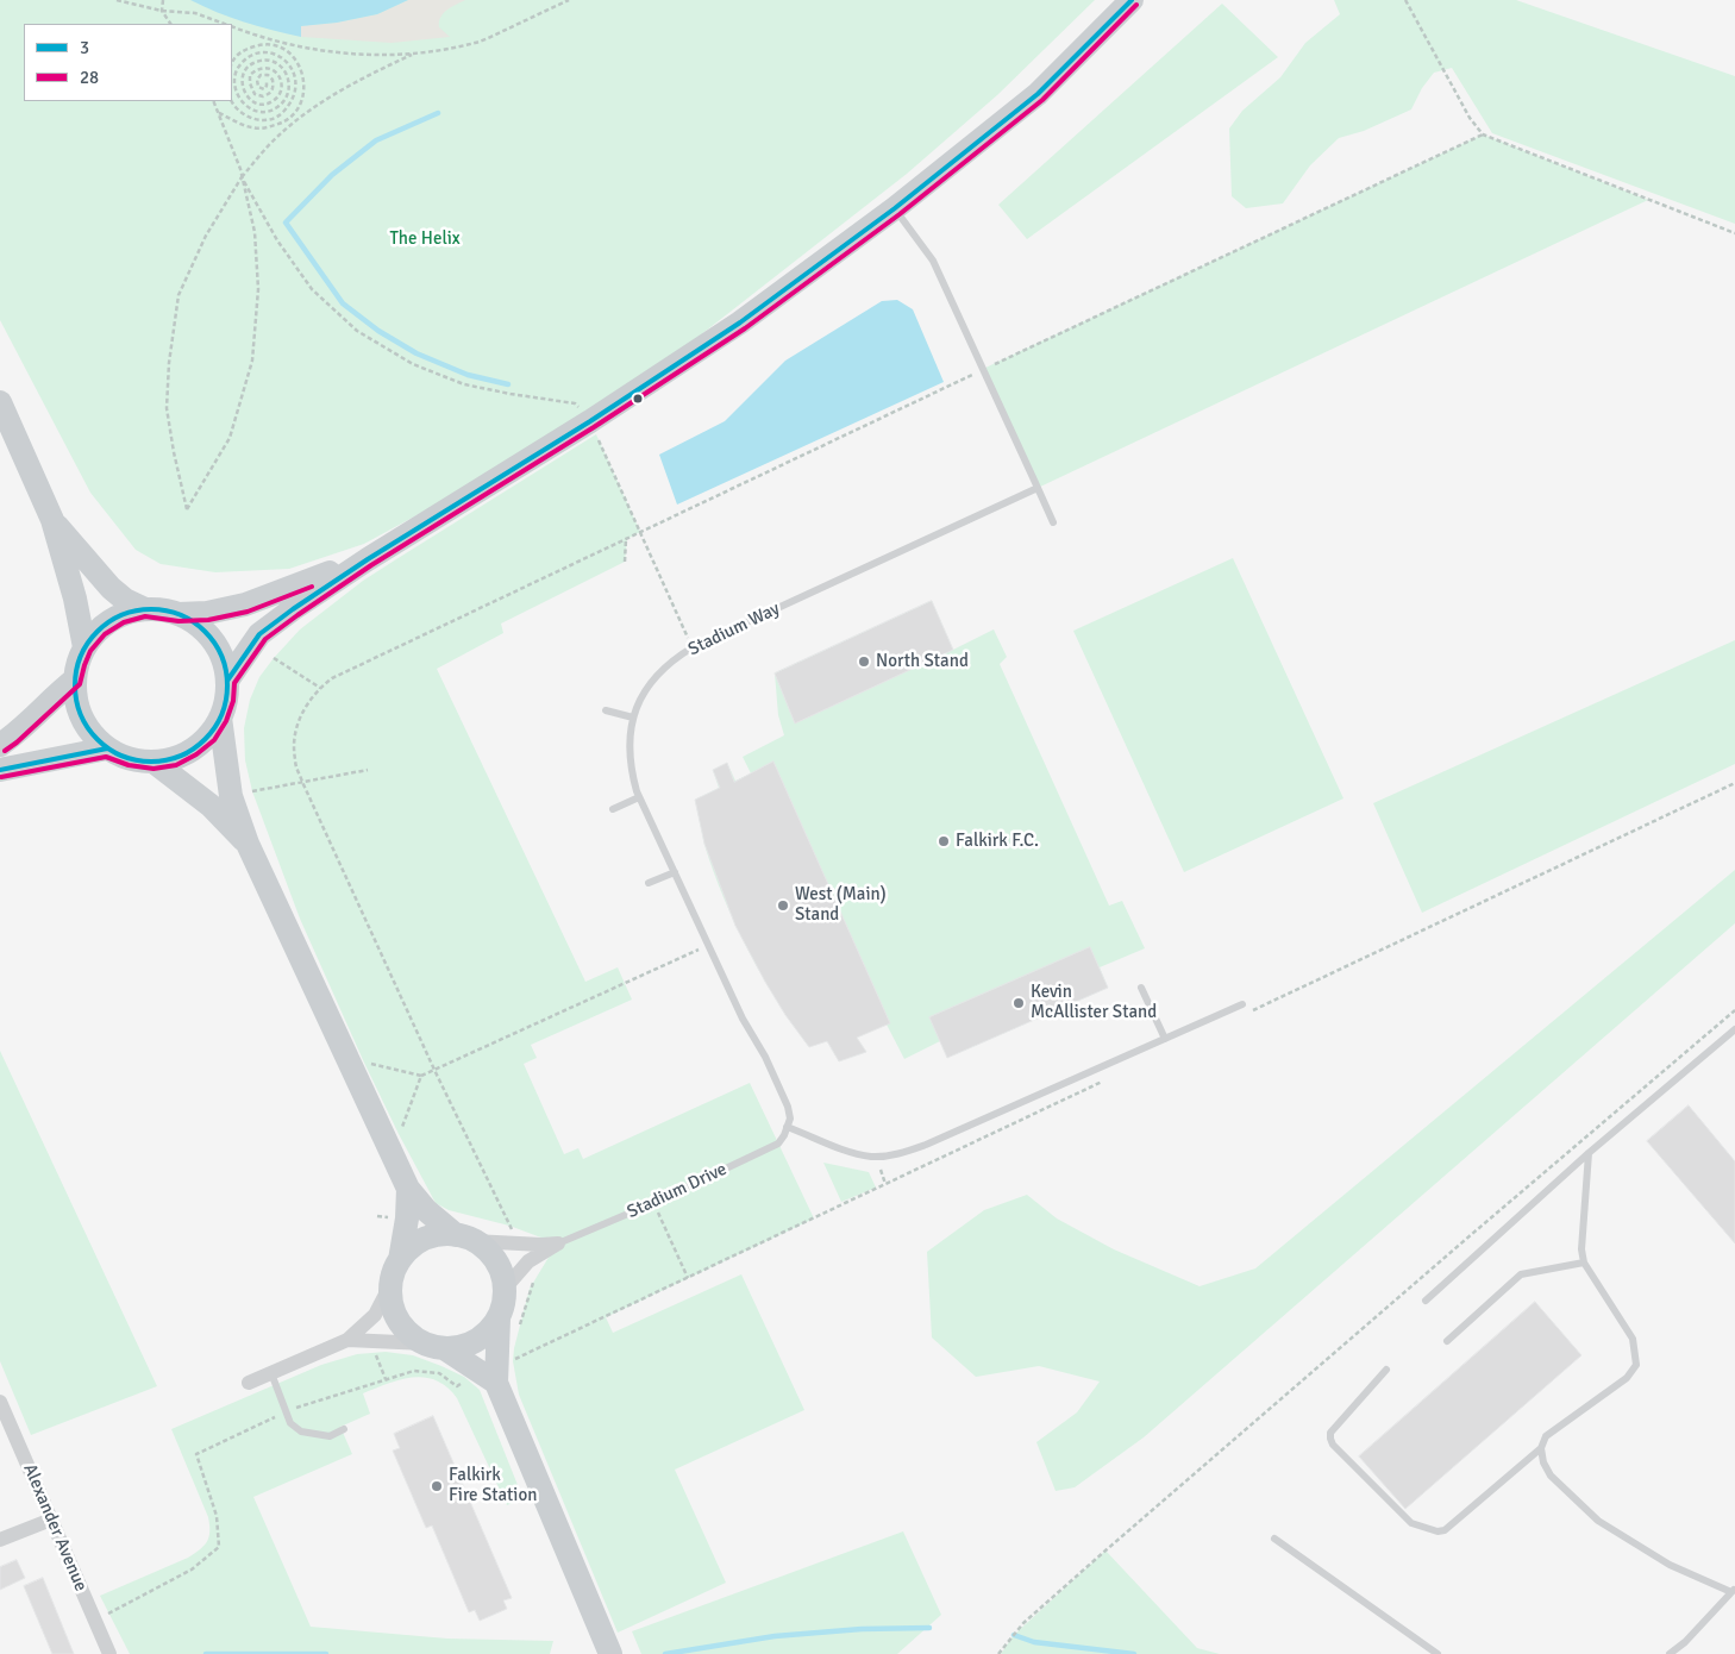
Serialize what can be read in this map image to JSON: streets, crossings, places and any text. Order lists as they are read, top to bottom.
{
  "streets": {
    "street": ["Stadium Drive", "Alexander Avenue"],
    "lane": ["Stadium Way"]
  },
  "crossings": [
    ["Stadium Way", "Stadium Drive"]
  ],
  "parks": ["The Helix"],
  "places": [
    "North Stand",
    "Falkirk F.C.",
    "West (Main) Stand",
    "Kevin McAllister Stand",
    "Falkirk Fire Station"
  ],
  "lines": ["transit line 3", "transit line 28"],
  "legend": ["3", "28"]
}
